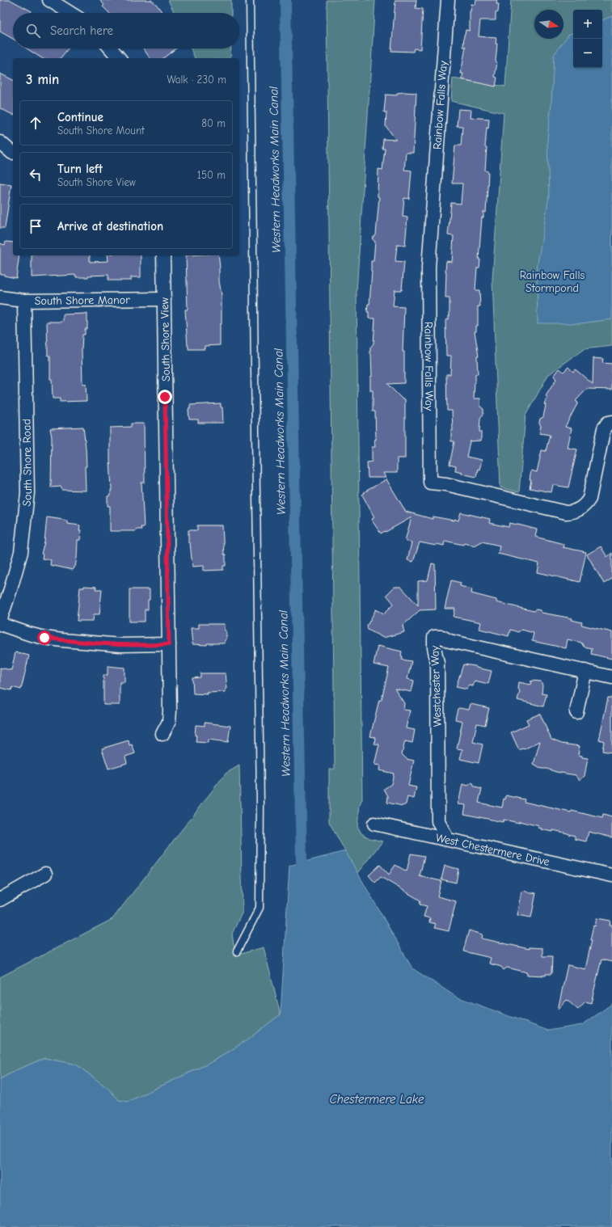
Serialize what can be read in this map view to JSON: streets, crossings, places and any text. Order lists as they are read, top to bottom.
{
  "streets": {
    "street": [
      "Rainbow Falls Way",
      "South Shore Manor",
      "South Shore View",
      "South Shore Road",
      "Westchester Way",
      "West Chestermere Drive"
    ]
  },
  "crossings": [
    ["South Shore Manor", "South Shore View"],
    ["South Shore Manor", "South Shore Road"],
    ["Westchester Way", "West Chestermere Drive"]
  ],
  "water": ["Western Headworks Main Canal", "Chestermere Lake"],
  "parks": ["Rainbow Falls Stormpond"],
  "north": "right",
  "page": {
    "map_buttons": ["+", "−"],
    "search": "Search here",
    "heading": ["3 min", "Walk · 230 m"],
    "list": [
      ["Continue", "South Shore Mount", "80 m"],
      ["Turn left", "South Shore View", "150 m"],
      "Arrive at destination"
    ]
  }
}
